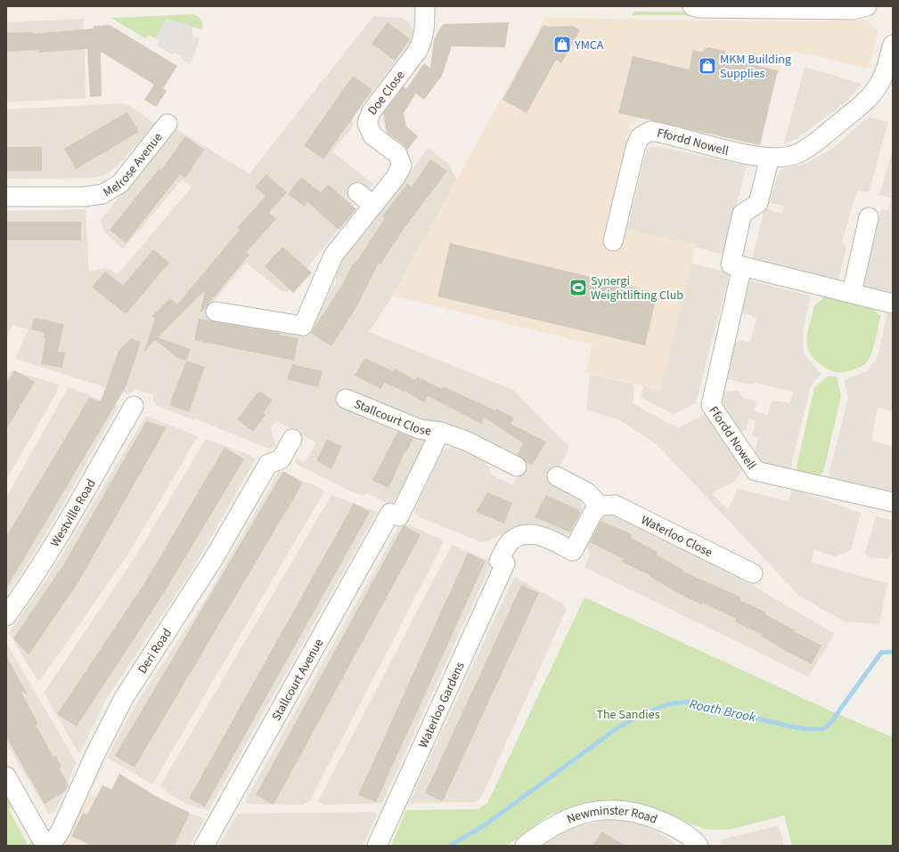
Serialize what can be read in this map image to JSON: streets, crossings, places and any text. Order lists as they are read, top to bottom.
{
  "streets": {
    "street": [
      "Doe Close",
      "Ffordd Nowell",
      "Melrose Avenue",
      "Stallcourt Close",
      "Westville Road",
      "Waterloo Close",
      "Deri Road",
      "Stallcourt Avenue",
      "Waterloo Gardens",
      "Newminster Road"
    ]
  },
  "crossings": [
    ["Stallcourt Close", "Stallcourt Avenue"],
    ["Waterloo Close", "Waterloo Gardens"]
  ],
  "water": ["Roath Brook"],
  "parks": ["The Sandies"],
  "places": {
    "shop": ["YMCA", "MKM Building Supplies"],
    "sports": ["Synergi Weightlifting Club"]
  }
}
